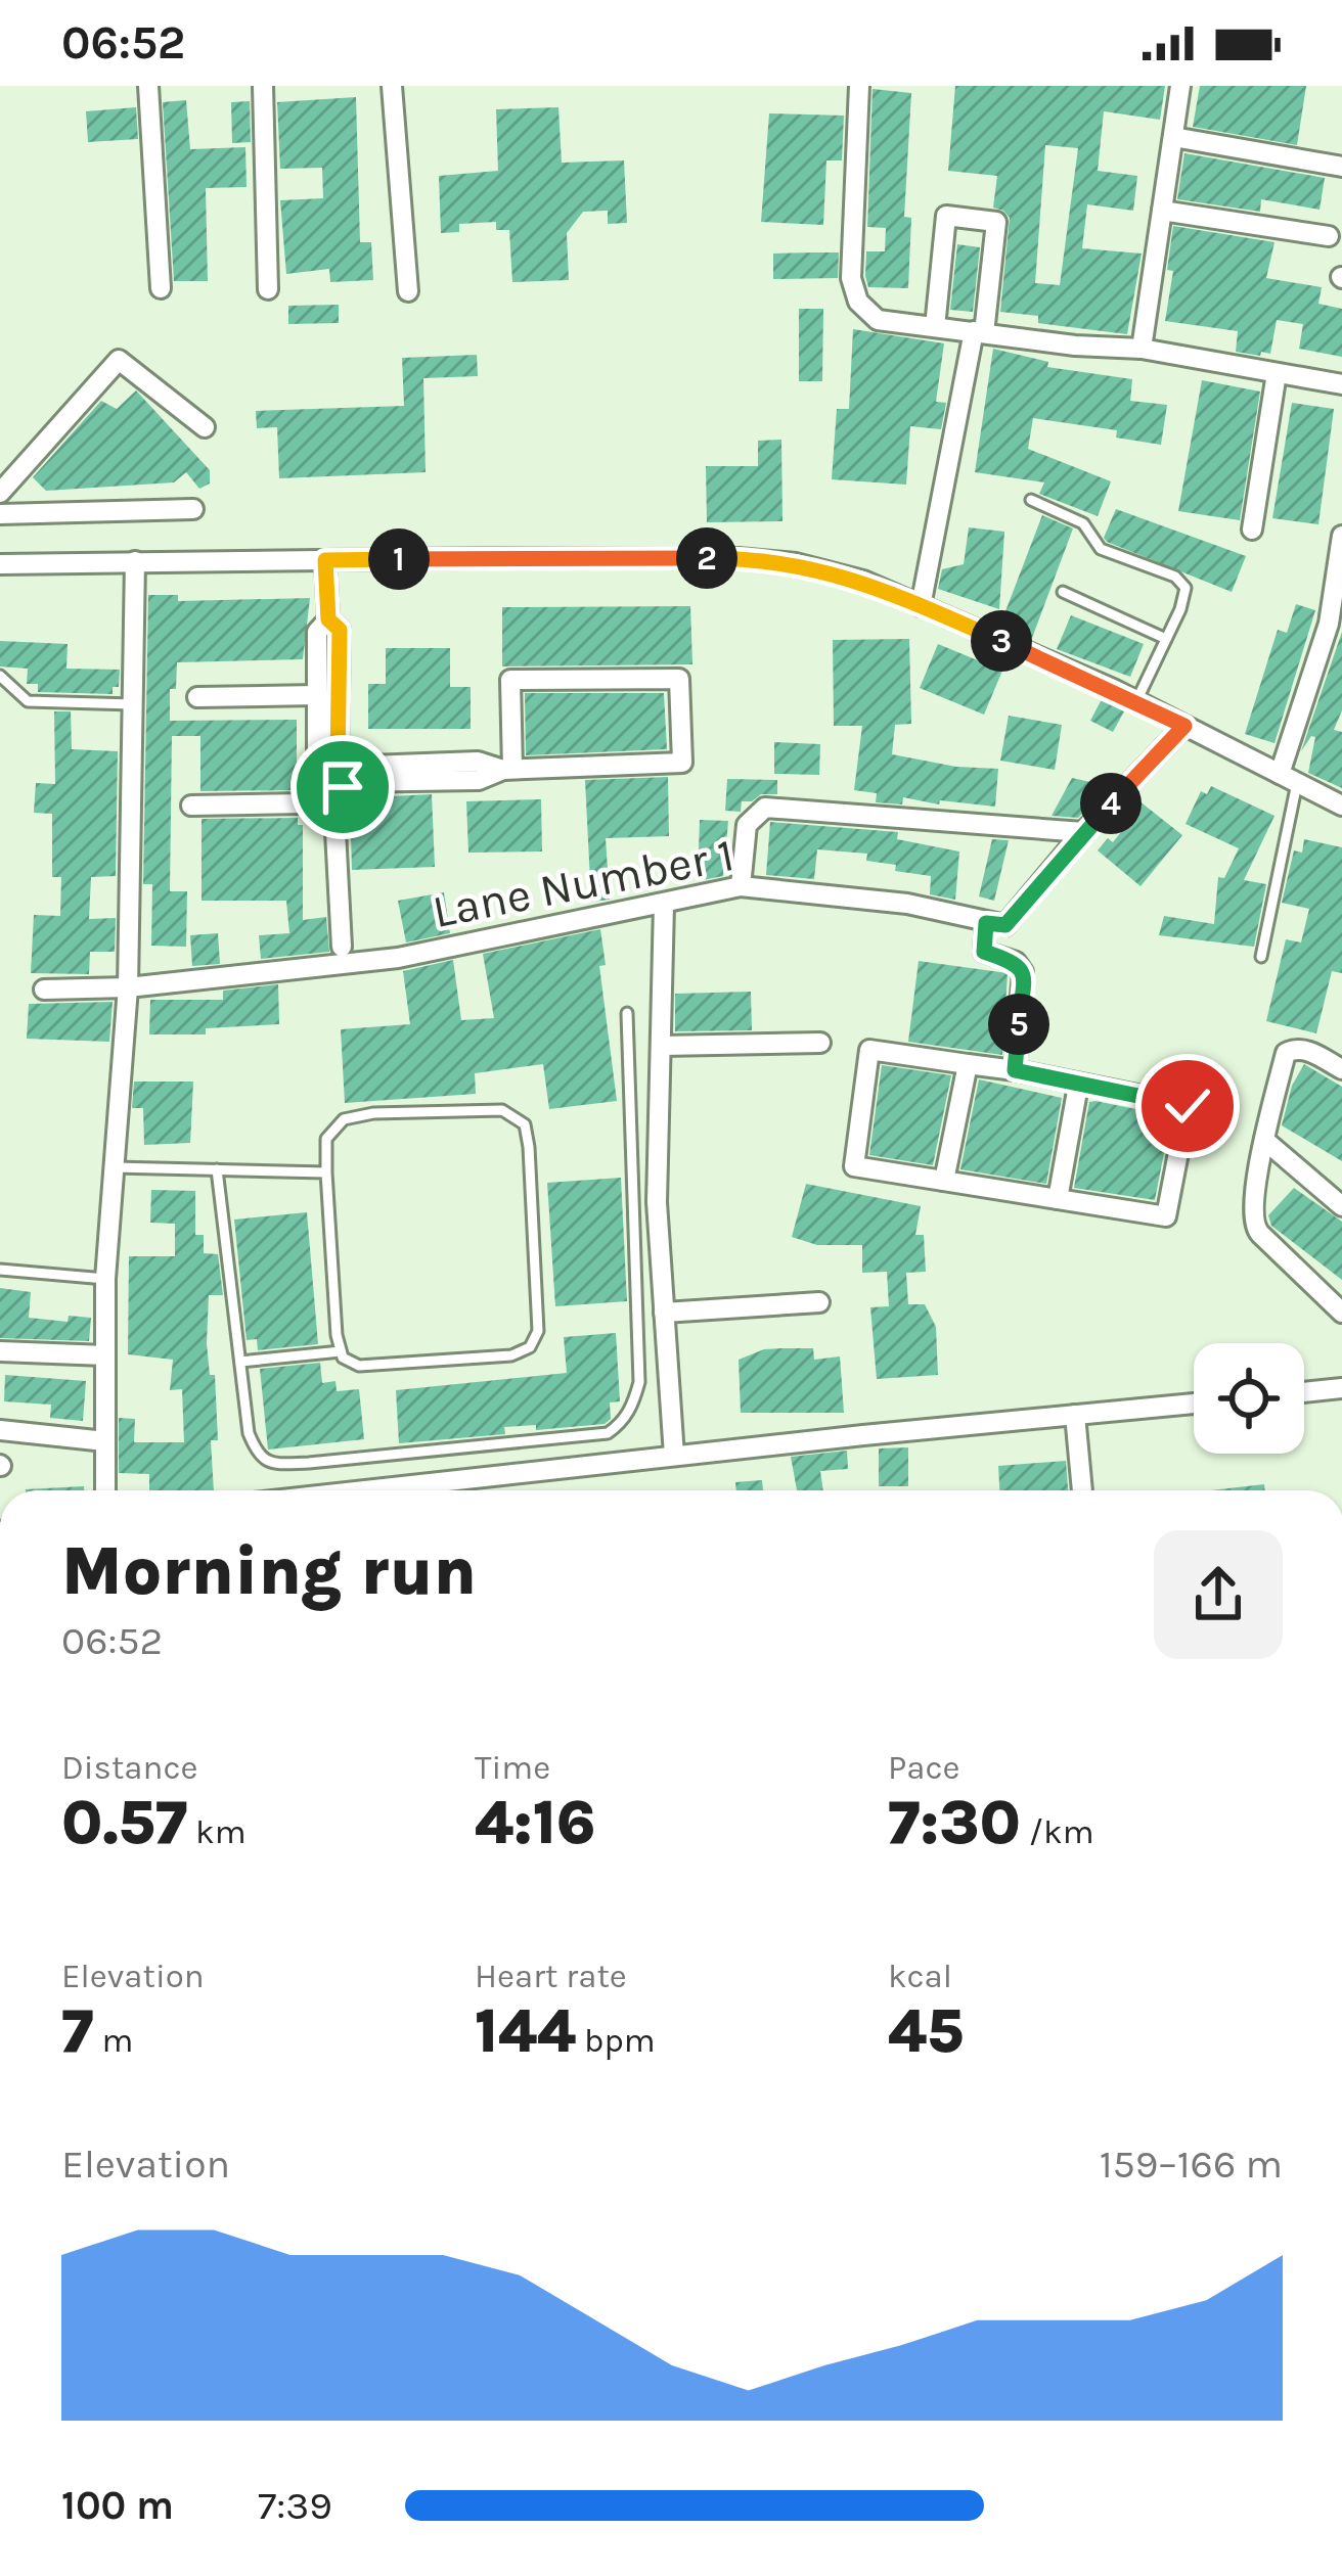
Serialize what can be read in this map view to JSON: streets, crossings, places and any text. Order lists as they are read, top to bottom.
{
  "streets": {
    "street": ["Lane Number 1"]
  },
  "page": {
    "status": "06:52",
    "pins": [
      "2",
      "1",
      "3",
      "4",
      "5"
    ],
    "heading": ["Morning run", "06:52"],
    "stats": [
      ["Distance", "0.57 km"],
      ["Time", "4:16"],
      ["Pace", "7:30 /km"],
      ["Elevation", "7 m"],
      ["Heart rate", "144 bpm"],
      ["kcal", "45"]
    ],
    "chart": ["Elevation", "159–166 m"],
    "list": [
      {
        "name": "100 m",
        "note": "7:39"
      }
    ]
  }
}
